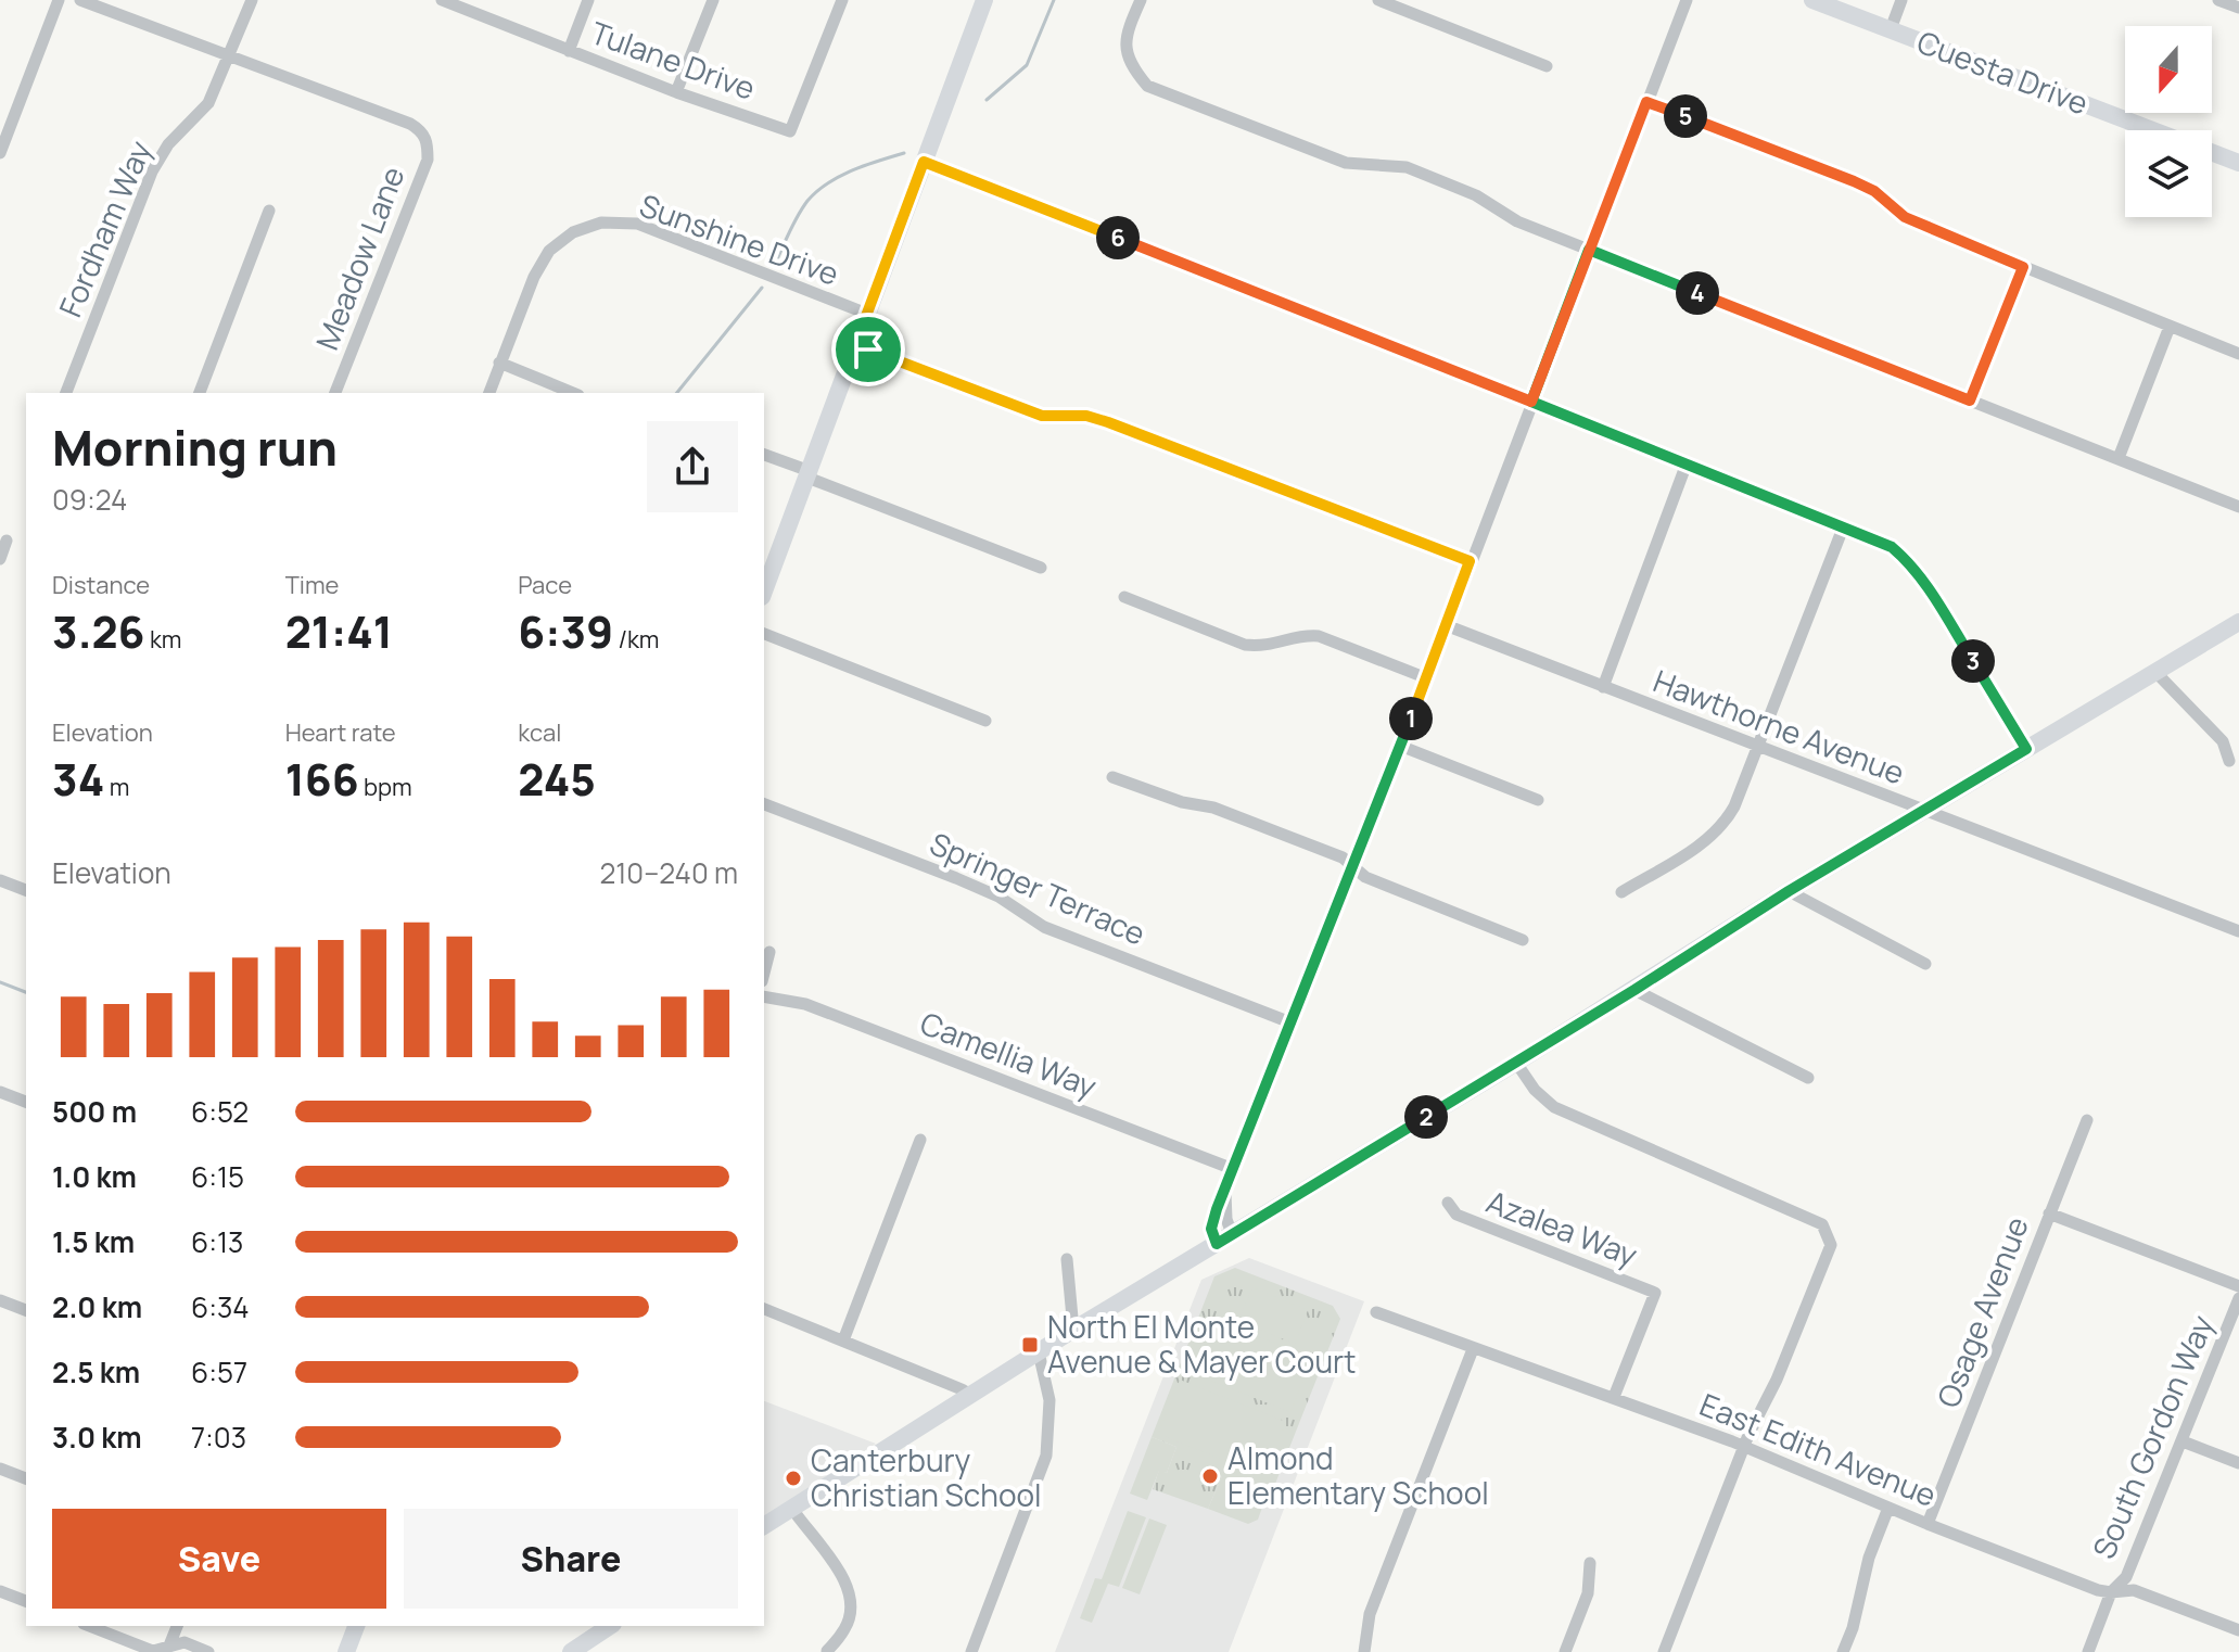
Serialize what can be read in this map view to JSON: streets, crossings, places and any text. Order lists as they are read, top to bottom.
{
  "streets": {
    "main road": ["Cuesta Drive"],
    "street": [
      "Tulane Drive",
      "Fordham Way",
      "Sunshine Drive",
      "Meadow Lane",
      "Hawthorne Avenue",
      "Springer Terrace",
      "Camellia Way",
      "Azalea Way",
      "Osage Avenue",
      "South Gordon Way",
      "East Edith Avenue"
    ]
  },
  "crossings": [
    ["Fordham Way", "Meadow Lane"],
    ["Azalea Way", "East Edith Avenue"],
    ["Osage Avenue", "East Edith Avenue"],
    ["South Gordon Way", "East Edith Avenue"]
  ],
  "places": {
    "transit": ["North El Monte Avenue & Mayer Court"],
    "other": ["Almond Elementary School", "Canterbury Christian School"]
  },
  "north": "bottom",
  "page": {
    "pins": [
      "5",
      "6",
      "4",
      "3",
      "1",
      "2"
    ],
    "heading": ["Morning run", "09:24"],
    "stats": [
      ["Distance", "3.26 km"],
      ["Time", "21:41"],
      ["Pace", "6:39 /km"],
      ["Elevation", "34 m"],
      ["Heart rate", "166 bpm"],
      ["kcal", "245"]
    ],
    "chart": ["Elevation", "210–240 m"],
    "list": [
      {
        "name": "500 m",
        "note": "6:52"
      },
      {
        "name": "1.0 km",
        "note": "6:15"
      },
      {
        "name": "1.5 km",
        "note": "6:13"
      },
      {
        "name": "2.0 km",
        "note": "6:34"
      },
      {
        "name": "2.5 km",
        "note": "6:57"
      },
      {
        "name": "3.0 km",
        "note": "7:03"
      }
    ],
    "buttons": ["Save", "Share"]
  }
}
